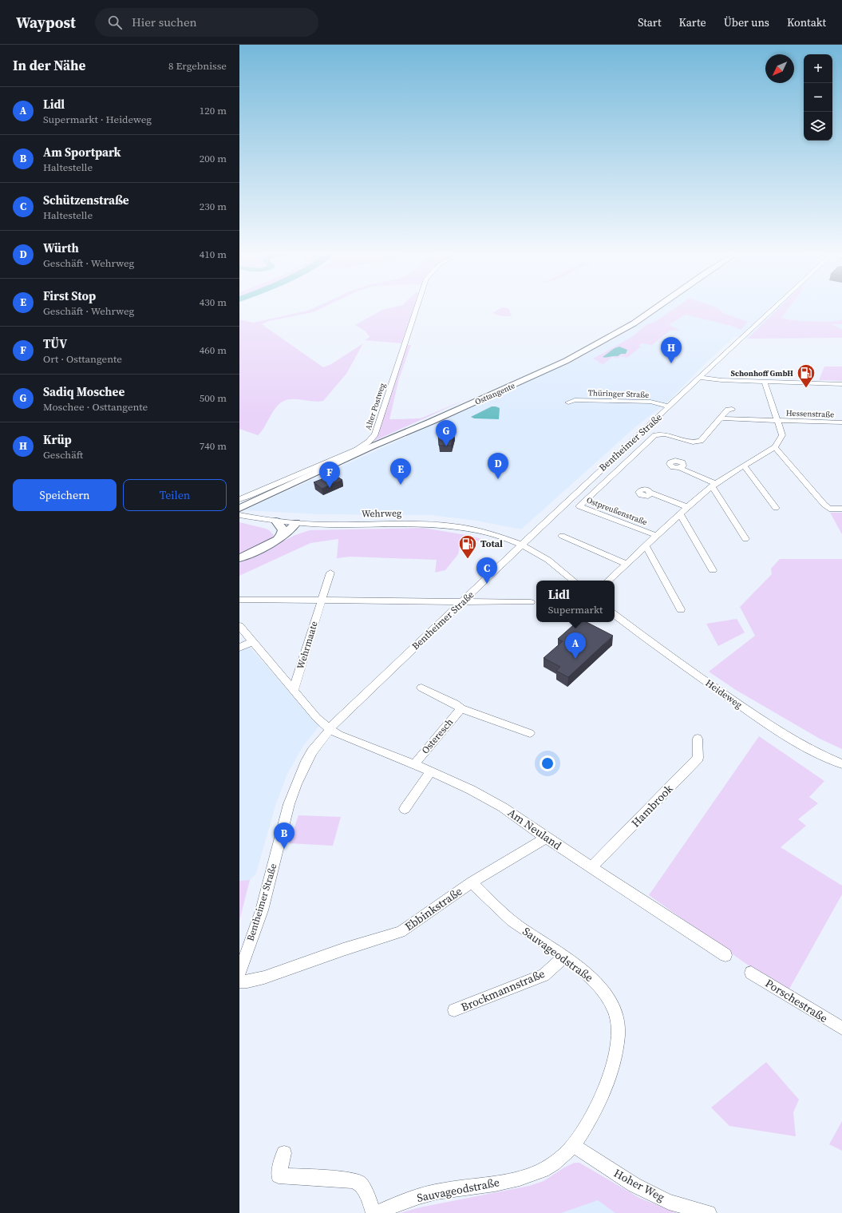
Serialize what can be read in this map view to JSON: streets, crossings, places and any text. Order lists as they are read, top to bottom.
{
  "streets": {
    "main road": ["Osttangente"],
    "street": [
      "Thüringer Straße",
      "Alter Postweg",
      "Hessenstraße",
      "Bentheimer Straße",
      "Ostpreußenstraße",
      "Wehrweg",
      "Wehrmaate",
      "Heideweg",
      "Osteresch",
      "Hambrook",
      "Am Neuland",
      "Ebbinkstraße",
      "Sauvageodstraße",
      "Brockmannstraße",
      "Porschestraße",
      "Hoher Weg"
    ]
  },
  "crossings": [
    ["Thüringer Straße", "Bentheimer Straße"],
    ["Bentheimer Straße", "Wehrweg"],
    ["Bentheimer Straße", "Am Neuland"],
    ["Osteresch", "Am Neuland"],
    ["Hambrook", "Am Neuland"],
    ["Am Neuland", "Ebbinkstraße"],
    ["Ebbinkstraße", "Sauvageodstraße"],
    ["Sauvageodstraße", "Brockmannstraße"],
    ["Sauvageodstraße", "Hoher Weg"]
  ],
  "places": {
    "fuel station": ["Schonhoff GmbH", "Total"]
  },
  "north": "bottom left",
  "page": {
    "header": "Waypost",
    "search": "Hier suchen",
    "nav": [
      "Start",
      "Karte",
      "Über uns",
      "Kontakt"
    ],
    "heading": ["In der Nähe", "8 Ergebnisse"],
    "map_buttons": ["+", "−"],
    "list": [
      {
        "mark": "A",
        "name": "Lidl",
        "note": "Supermarkt · Heideweg",
        "value": "120 m"
      },
      {
        "mark": "B",
        "name": "Am Sportpark",
        "note": "Haltestelle",
        "value": "200 m"
      },
      {
        "mark": "C",
        "name": "Schützenstraße",
        "note": "Haltestelle",
        "value": "230 m"
      },
      {
        "mark": "D",
        "name": "Würth",
        "note": "Geschäft · Wehrweg",
        "value": "410 m"
      },
      {
        "mark": "E",
        "name": "First Stop",
        "note": "Geschäft · Wehrweg",
        "value": "430 m"
      },
      {
        "mark": "F",
        "name": "TÜV",
        "note": "Ort · Osttangente",
        "value": "460 m"
      },
      {
        "mark": "G",
        "name": "Sadiq Moschee",
        "note": "Moschee · Osttangente",
        "value": "500 m"
      },
      {
        "mark": "H",
        "name": "Krüp",
        "note": "Geschäft",
        "value": "740 m"
      }
    ],
    "pins": [
      "H",
      "G",
      "D",
      "E",
      "F",
      "C",
      "A",
      "B"
    ],
    "buttons": ["Speichern", "Teilen"],
    "popup": ["Lidl", "Supermarkt"]
  }
}
